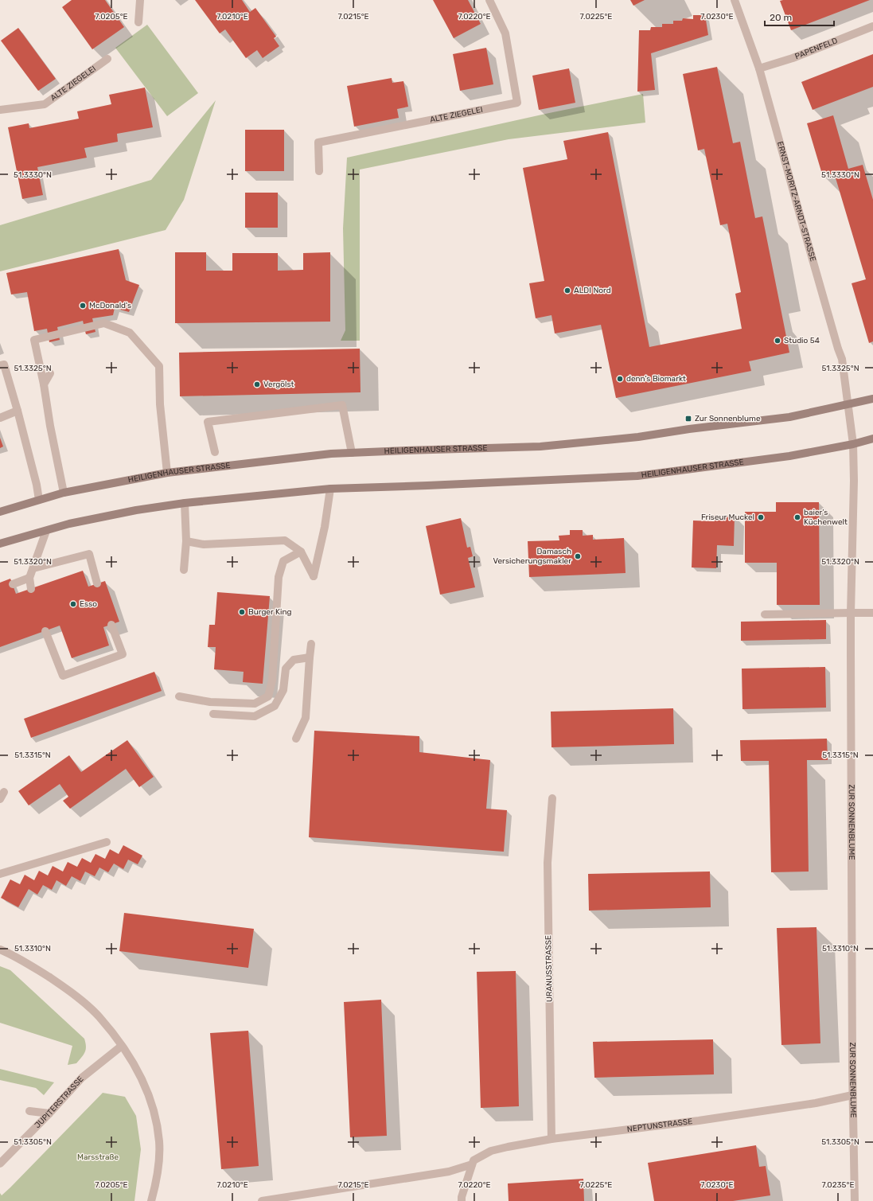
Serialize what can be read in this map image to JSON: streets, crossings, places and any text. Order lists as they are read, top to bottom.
{
  "streets": {
    "main road": ["HEILIGENHAUSER STRASSE"],
    "street": [
      "PAPENFELD",
      "ALTE ZIEGELEI",
      "ERNST-MORITZ-ARNDT-STRASSE",
      "ZUR SONNENBLUME",
      "URANUSSTRASSE",
      "JUPITERSTRASSE",
      "NEPTUNSTRASSE"
    ]
  },
  "crossings": [
    ["PAPENFELD", "ERNST-MORITZ-ARNDT-STRASSE"],
    ["ERNST-MORITZ-ARNDT-STRASSE", "HEILIGENHAUSER STRASSE"],
    ["ERNST-MORITZ-ARNDT-STRASSE", "ZUR SONNENBLUME"],
    ["HEILIGENHAUSER STRASSE", "ZUR SONNENBLUME"],
    ["ZUR SONNENBLUME", "NEPTUNSTRASSE"],
    ["URANUSSTRASSE", "NEPTUNSTRASSE"]
  ],
  "parks": ["Marsstraße"],
  "places": {
    "other": [
      "ALDI Nord",
      "McDonald's",
      "Studio 54",
      "denn's Biomarkt",
      "Vergölst",
      "Friseur Muckel",
      "baier’s Küchenwelt",
      "Damasch Versicherungsmakler",
      "Esso",
      "Burger King"
    ],
    "transit": ["Zur Sonnenblume"]
  },
  "scale_bar": "20 m",
  "coordinates": [
    "7.0205°E",
    "7.0210°E",
    "7.0215°E",
    "7.0220°E",
    "7.0225°E",
    "7.0230°E",
    "51.3330°N",
    "51.3325°N",
    "51.3320°N",
    "51.3315°N",
    "51.3310°N",
    "51.3305°N",
    "7.0235°E"
  ]
}
